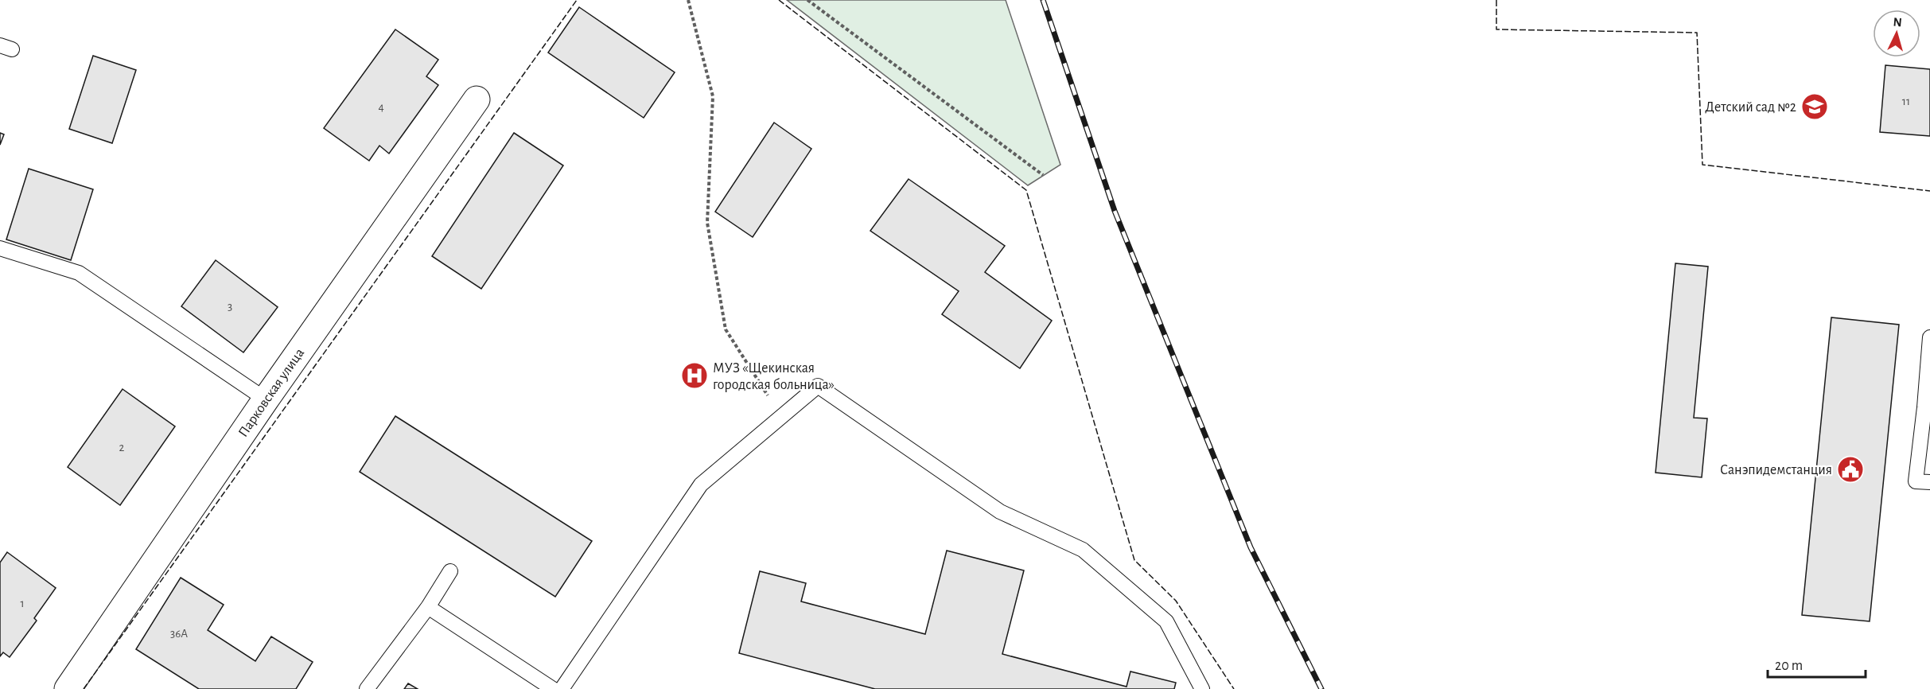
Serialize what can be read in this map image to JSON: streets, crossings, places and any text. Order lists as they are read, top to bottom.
{
  "streets": {
    "street": ["Парковская улица"]
  },
  "places": {
    "school or university": ["Детский сад №2"],
    "hospital": ["МУЗ «Щекинская городская больница»"],
    "public building": ["Санэпидемстанция"]
  },
  "house_numbers": [
    "11",
    "4",
    "3",
    "2",
    "1",
    "36А"
  ],
  "scale_bar": "20 m",
  "north": "top"
}
